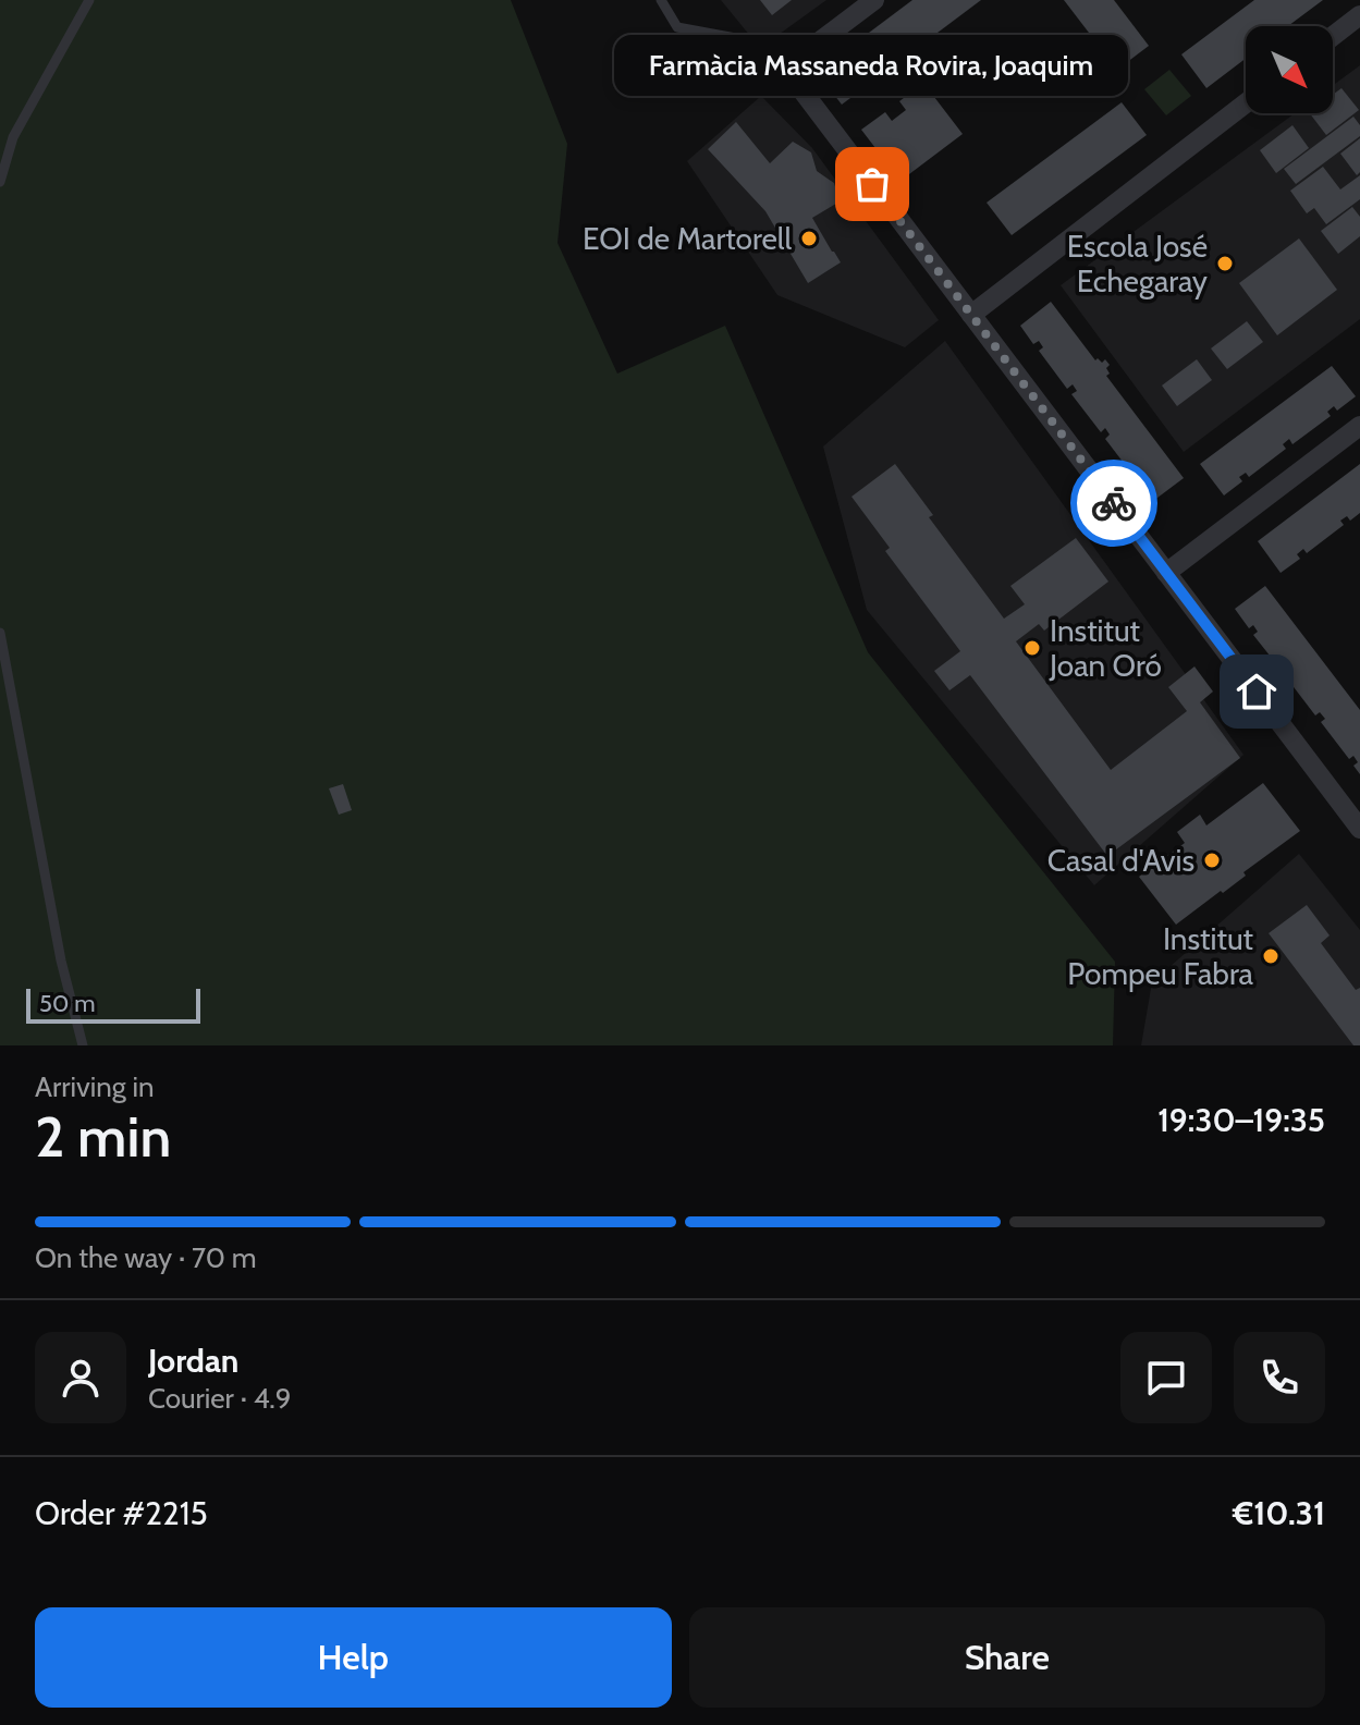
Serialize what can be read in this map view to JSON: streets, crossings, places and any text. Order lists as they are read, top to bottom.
{
  "places": [
    "Farmàcia Massaneda Rovira, Joaquim",
    "EOI de Martorell",
    "Escola José Echegaray",
    "Institut Joan Oró",
    "Casal d'Avis",
    "Institut Pompeu Fabra"
  ],
  "scale_bar": "50 m",
  "north": "bottom right",
  "page": {
    "bubble": "Farmàcia Massaneda Rovira, Joaquim",
    "scale": "50 m",
    "heading": ["2 min", "Arriving in", "19:30–19:35"],
    "panel": [
      "Jordan",
      "Courier · 4.9",
      "Order #2215",
      "€10.31"
    ],
    "bar": "On the way · 70 m",
    "buttons": ["Help", "Share"]
  }
}
